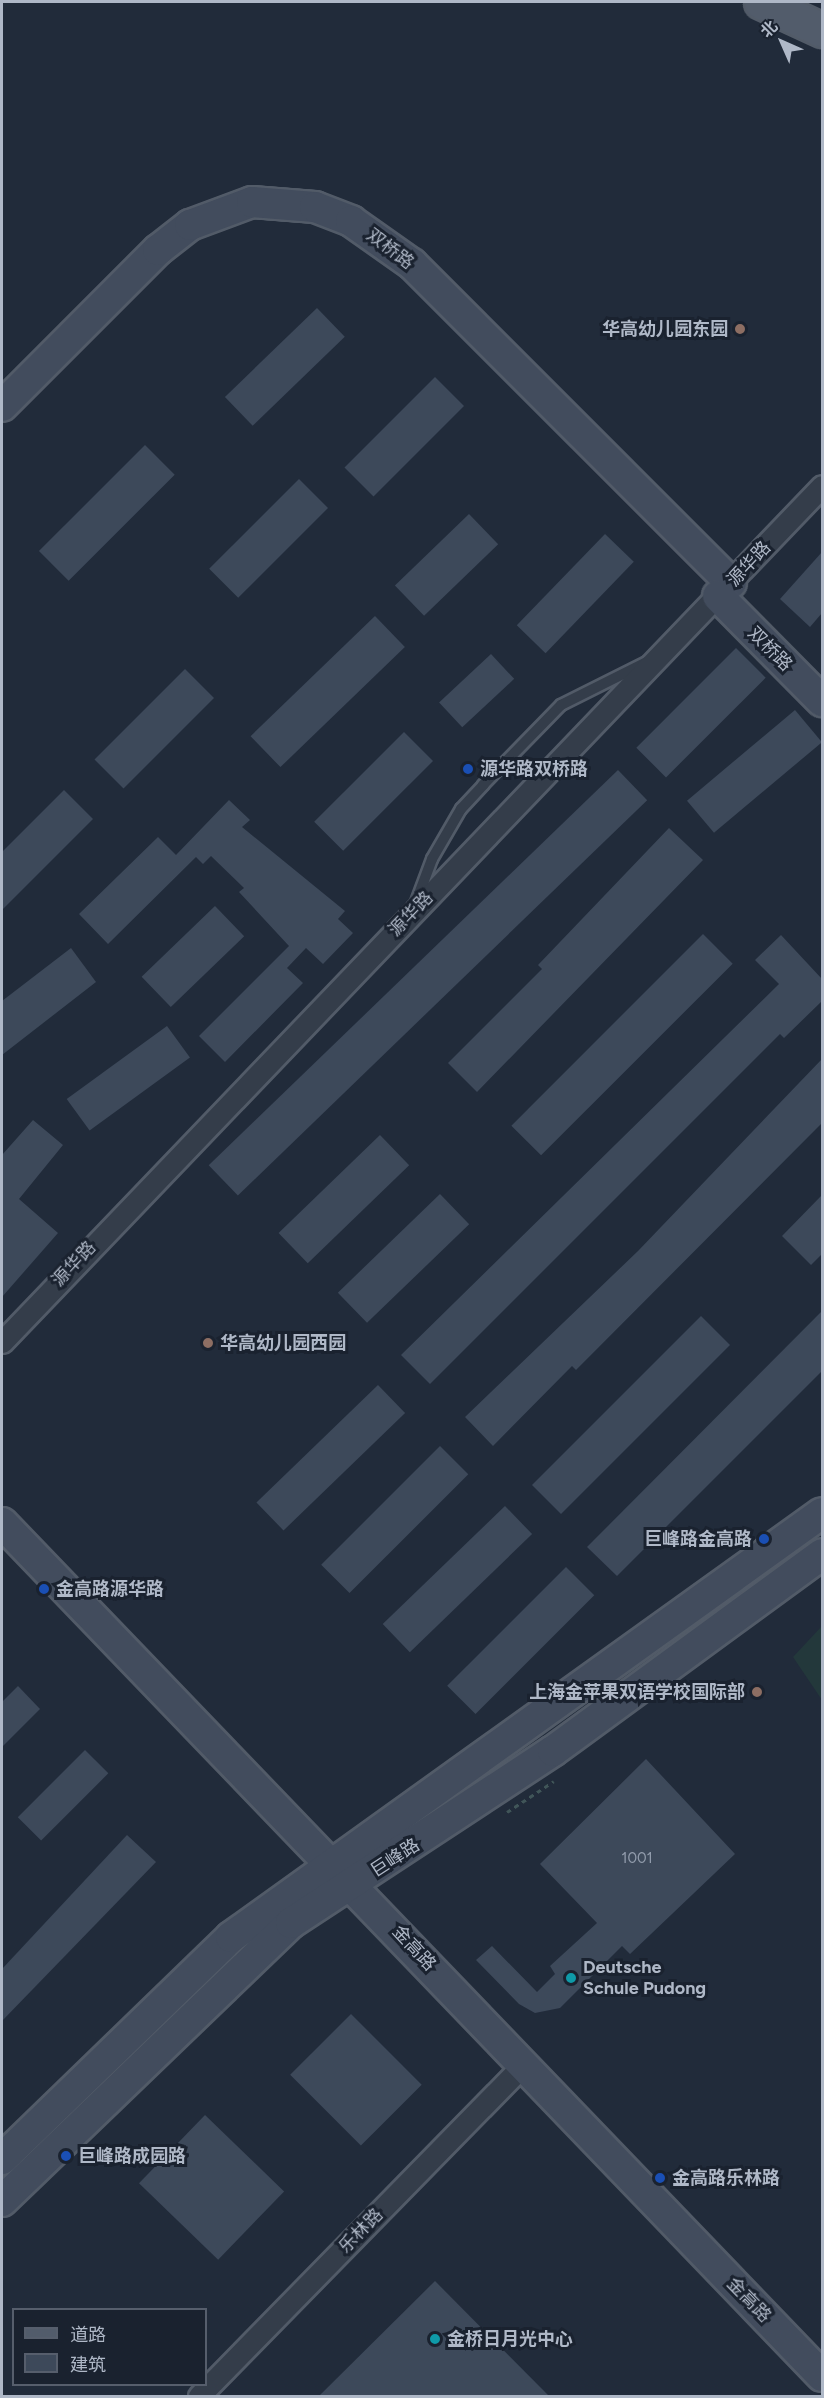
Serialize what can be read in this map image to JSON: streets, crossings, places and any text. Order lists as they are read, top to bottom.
{
  "streets": {
    "main road": ["双桥路", "巨峰路", "金高路"],
    "street": ["源华路", "乐林路"]
  },
  "crossings": [
    ["双桥路", "源华路"],
    ["巨峰路", "金高路"],
    ["金高路", "乐林路"]
  ],
  "places": [
    "华高幼儿园东园",
    "源华路双桥路",
    "华高幼儿园西园",
    "巨峰路金高路",
    "金高路源华路",
    "上海金苹果双语学校国际部",
    "Deutsche Schule Pudong",
    "巨峰路成园路",
    "金高路乐林路",
    "金桥日月光中心"
  ],
  "house_numbers": ["1001"],
  "legend": ["道路", "建筑"],
  "north": "top left"
}
